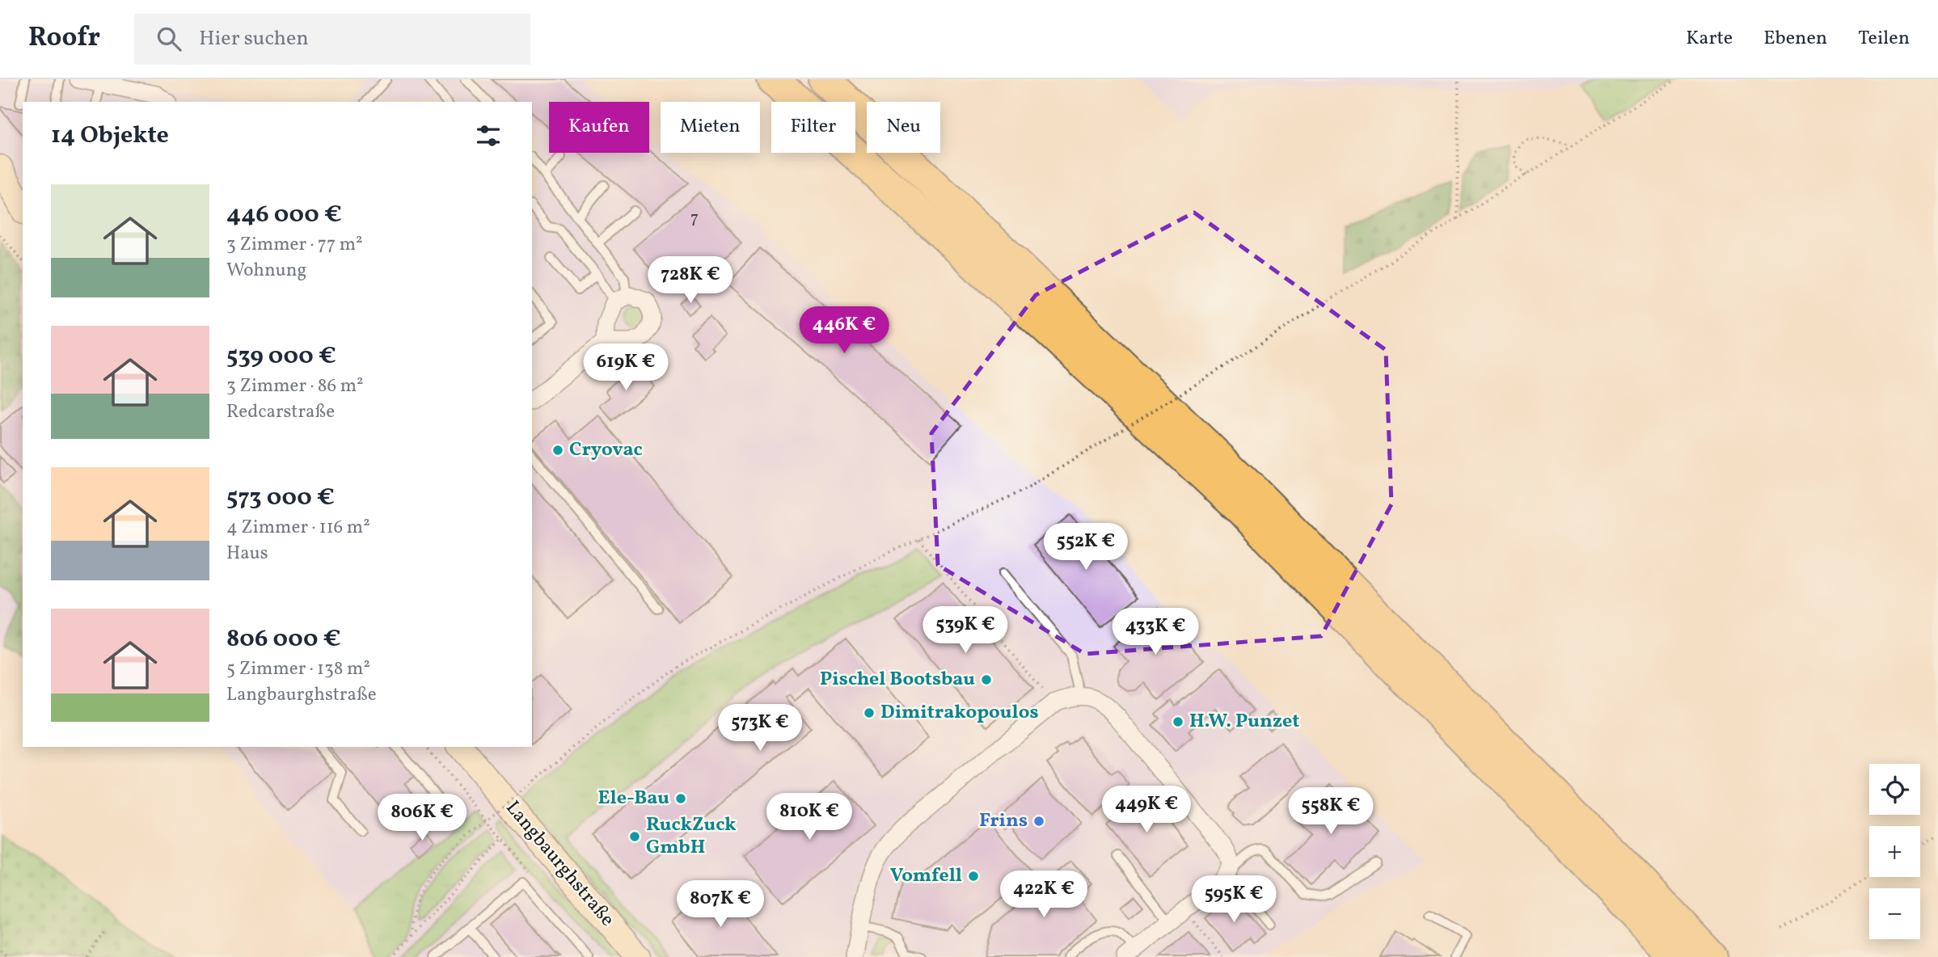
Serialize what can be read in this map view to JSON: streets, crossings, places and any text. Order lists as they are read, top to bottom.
{
  "streets": {
    "main road": ["Langbaurghstraße"]
  },
  "places": [
    "Cryovac",
    "Pischel Bootsbau",
    "Dimitrakopoulos",
    "H.W. Punzet",
    "Ele-Bau",
    "Frins",
    "RuckZuck GmbH",
    "Vomfell"
  ],
  "house_numbers": ["7"],
  "page": {
    "header": "Roofr",
    "search": "Hier suchen",
    "nav": ["Karte", "Ebenen", "Teilen"],
    "chip": [
      "Kaufen",
      "Mieten",
      "Filter",
      "Neu"
    ],
    "heading": "14 Objekte",
    "list": [
      {
        "name": "446 000 €",
        "note": "3 Zimmer · 77 m² · Wohnung"
      },
      {
        "name": "539 000 €",
        "note": "3 Zimmer · 86 m² · Redcarstraße"
      },
      {
        "name": "573 000 €",
        "note": "4 Zimmer · 116 m² · Haus"
      },
      {
        "name": "806 000 €",
        "note": "5 Zimmer · 138 m² · Langbaurghstraße"
      }
    ],
    "price": [
      "728K €",
      "446K €",
      "619K €",
      "552K €",
      "539K €",
      "433K €",
      "573K €",
      "449K €",
      "558K €",
      "810K €",
      "806K €",
      "422K €",
      "595K €",
      "807K €"
    ],
    "map_buttons": ["+", "−"]
  }
}
